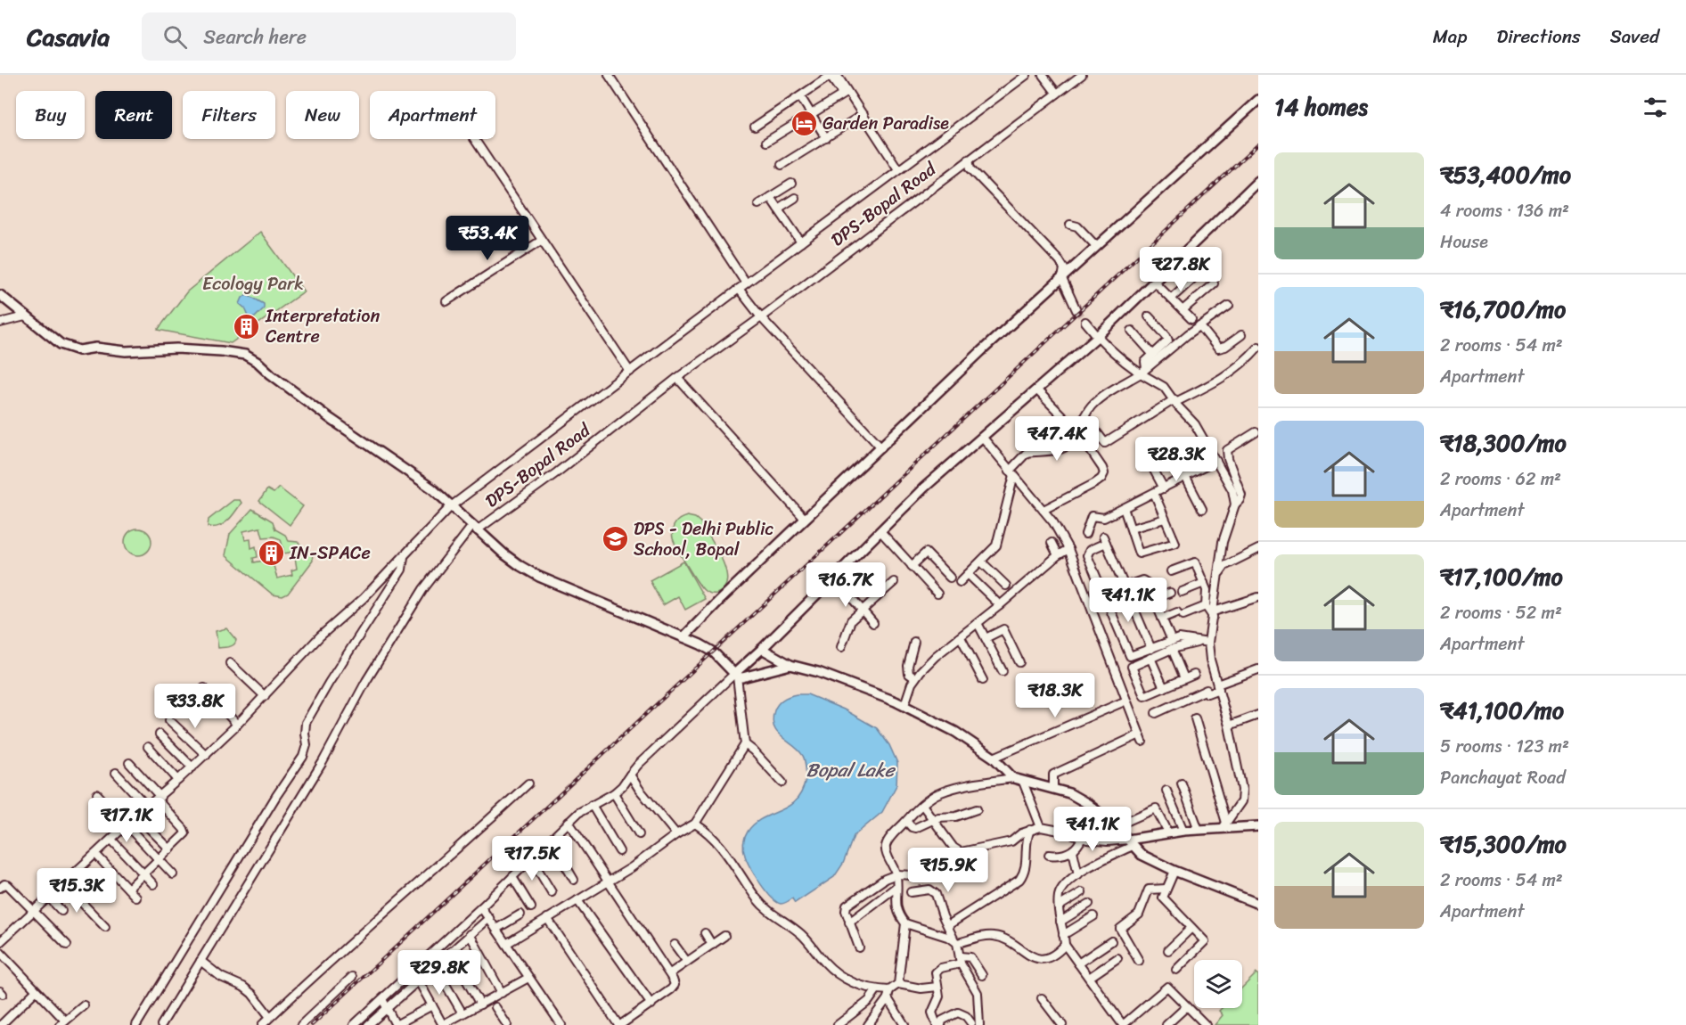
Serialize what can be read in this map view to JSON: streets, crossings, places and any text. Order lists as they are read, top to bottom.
{
  "streets": {
    "street": ["DPS-Bopal Road"]
  },
  "water": ["Bopal Lake"],
  "parks": ["Ecology Park"],
  "places": {
    "hotel": ["Garden Paradise"],
    "building": ["Interpretation Centre", "IN-SPACe"],
    "school or university": ["DPS - Delhi Public School, Bopal"]
  },
  "page": {
    "header": "Casavia",
    "search": "Search here",
    "nav": ["Map", "Directions", "Saved"],
    "heading": "14 homes",
    "chip": [
      "Buy",
      "Rent",
      "Filters",
      "New",
      "Apartment"
    ],
    "list": [
      {
        "name": "₹53,400/mo",
        "note": "4 rooms · 136 m² · House"
      },
      {
        "name": "₹16,700/mo",
        "note": "2 rooms · 54 m² · Apartment"
      },
      {
        "name": "₹18,300/mo",
        "note": "2 rooms · 62 m² · Apartment"
      },
      {
        "name": "₹17,100/mo",
        "note": "2 rooms · 52 m² · Apartment"
      },
      {
        "name": "₹41,100/mo",
        "note": "5 rooms · 123 m² · Panchayat Road"
      },
      {
        "name": "₹15,300/mo",
        "note": "2 rooms · 54 m² · Apartment"
      }
    ],
    "price": [
      "₹53.4K",
      "₹27.8K",
      "₹47.4K",
      "₹28.3K",
      "₹16.7K",
      "₹41.1K",
      "₹18.3K",
      "₹33.8K",
      "₹17.1K",
      "₹41.1K",
      "₹17.5K",
      "₹15.9K",
      "₹15.3K",
      "₹29.8K"
    ]
  }
}
